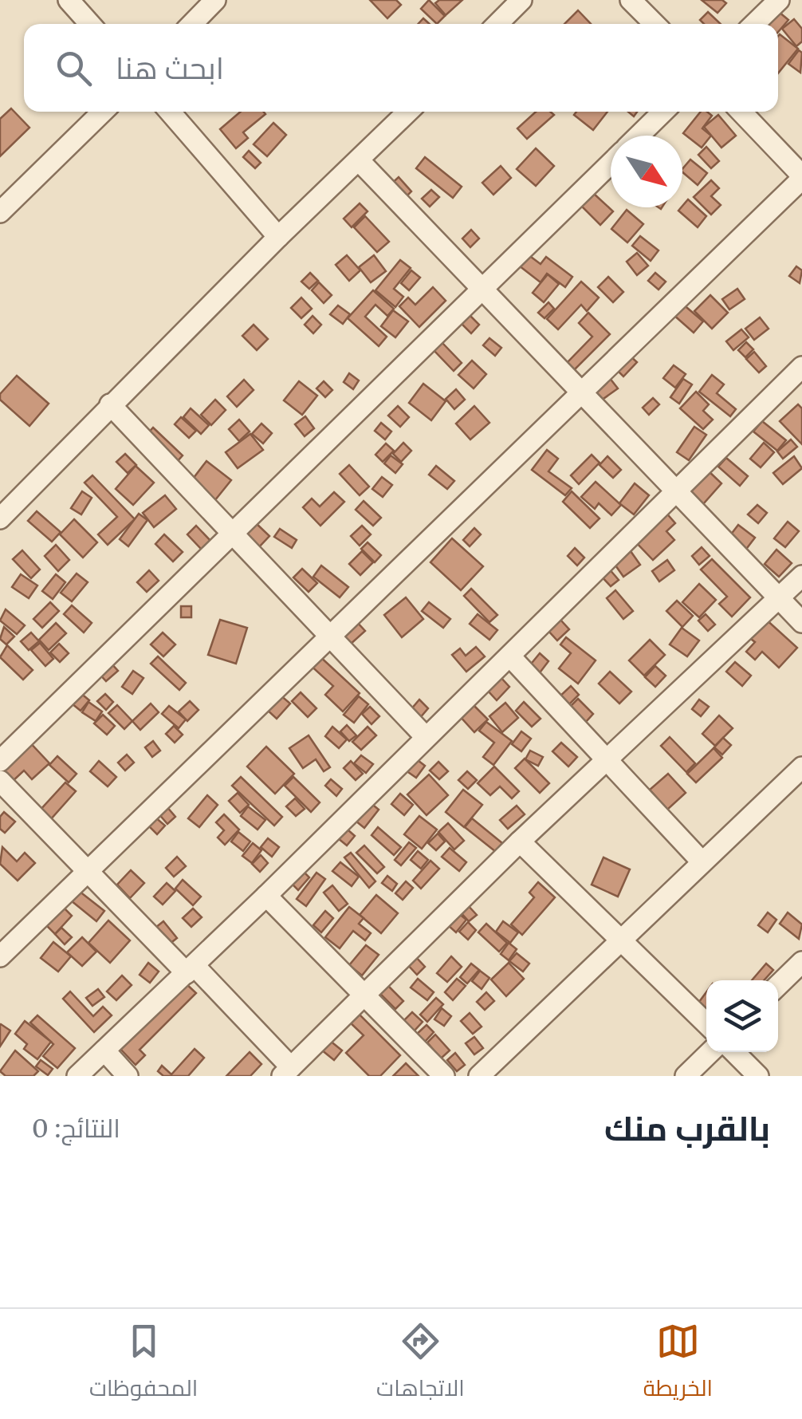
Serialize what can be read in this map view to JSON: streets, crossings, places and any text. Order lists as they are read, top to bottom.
{
  "north": "bottom right",
  "page": {
    "search": "ابحث هنا",
    "heading": ["بالقرب منك", "النتائج: 0"],
    "nav": ["الخريطة", "الاتجاهات", "المحفوظات"]
  }
}
